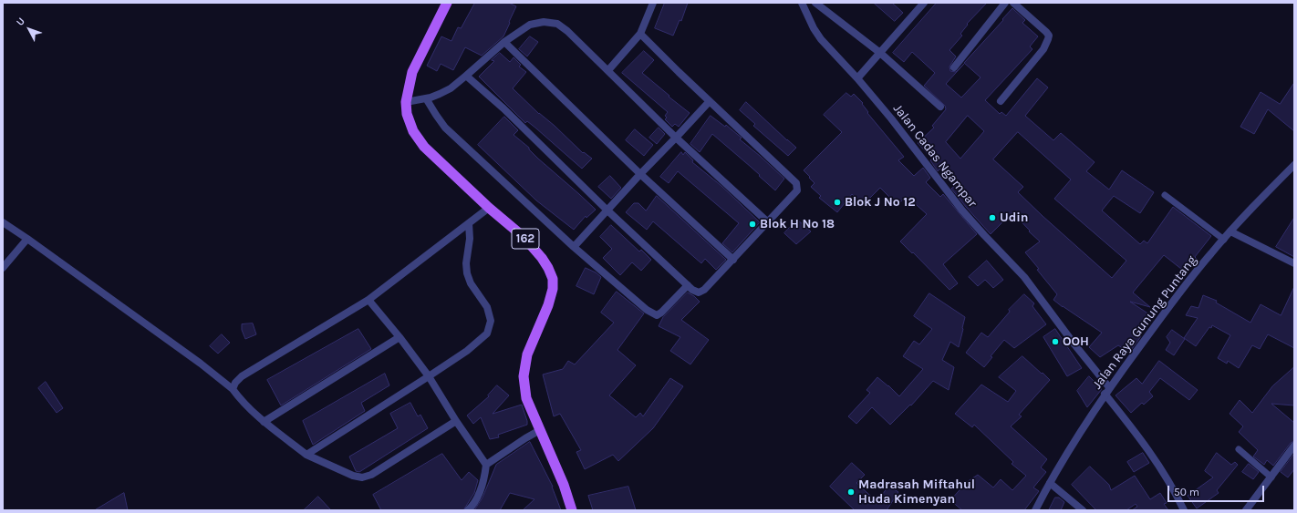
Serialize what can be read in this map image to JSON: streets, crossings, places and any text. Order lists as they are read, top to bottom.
{
  "streets": {
    "main road": ["162"],
    "street": ["Jalan Cadas Ngampar", "Jalan Raya Gunung Puntang"]
  },
  "crossings": [
    ["Jalan Cadas Ngampar", "Jalan Raya Gunung Puntang"]
  ],
  "places": [
    "Blok J No 12",
    "Udin",
    "Blok H No 18",
    "OOH",
    "Madrasah Miftahul Huda Kimenyan"
  ],
  "scale_bar": "50 m",
  "north": "top left"
}
